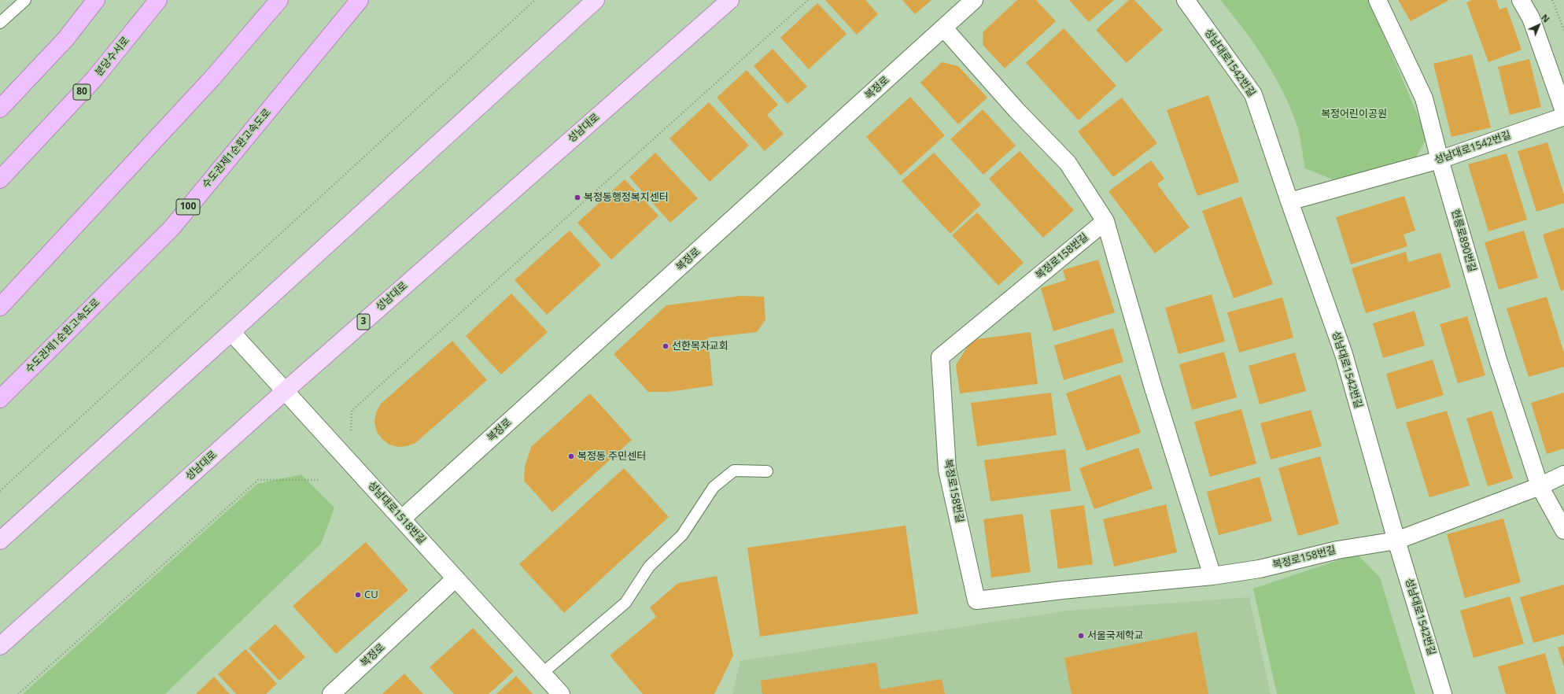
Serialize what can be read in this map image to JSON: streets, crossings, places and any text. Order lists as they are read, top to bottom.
{
  "streets": {
    "highway": [
      "분당수서로",
      "80",
      "수도권제1순환고속도로",
      "100"
    ],
    "main road": ["성남대로", "3"],
    "street": [
      "성남대로1542번길",
      "복정로",
      "헌릉로890번길",
      "복정로158번길",
      "성남대로1518번길"
    ]
  },
  "crossings": [
    ["성남대로1542번길", "헌릉로890번길"],
    ["성남대로1542번길", "복정로158번길"],
    ["복정로", "성남대로1518번길"],
    ["성남대로", "성남대로1518번길"]
  ],
  "parks": ["복정어린이공원"],
  "places": [
    "복정동행정복지센터",
    "선한목자교회",
    "복정동 주민센터",
    "CU",
    "서울국제학교"
  ],
  "north": "top right"
}
